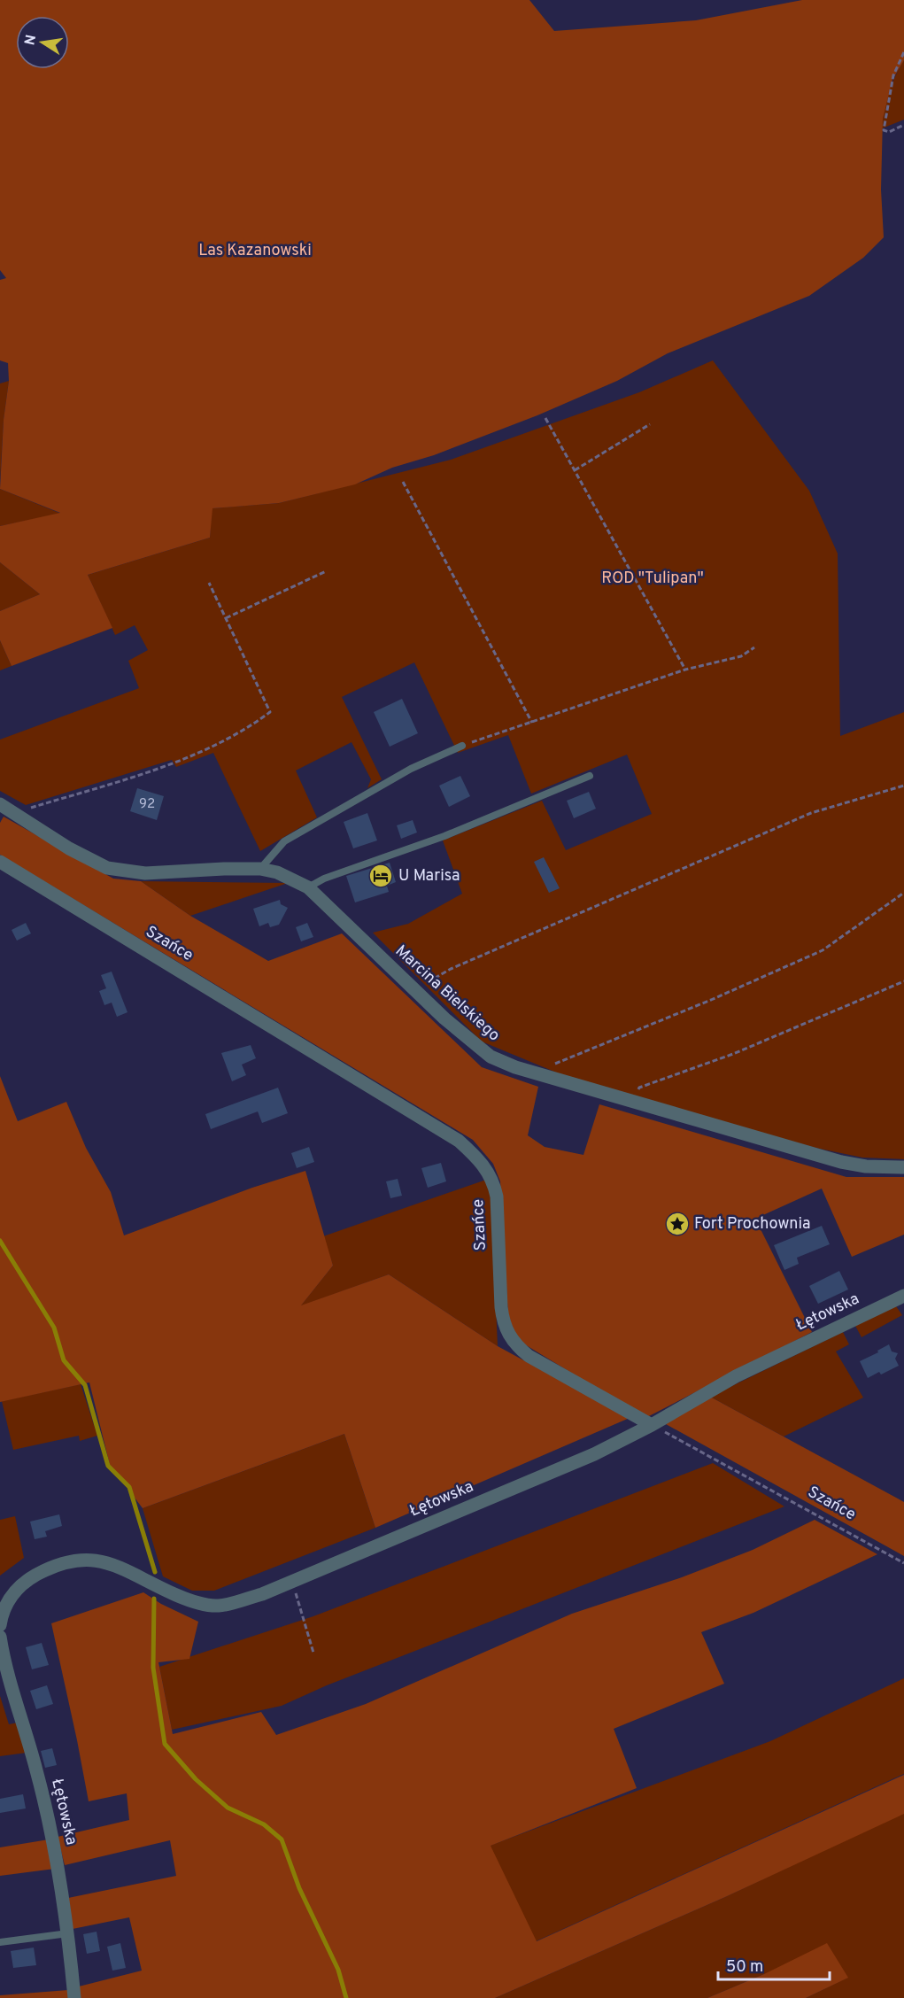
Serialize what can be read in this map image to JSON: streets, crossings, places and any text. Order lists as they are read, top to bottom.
{
  "streets": {
    "street": ["Szańce", "Marcina Bielskiego", "Łętowska"]
  },
  "crossings": [
    ["Szańce", "Łętowska"]
  ],
  "parks": ["Las Kazanowski", "ROD \"Tulipan\""],
  "places": {
    "hotel": ["U Marisa"],
    "place": ["Fort Prochownia"]
  },
  "house_numbers": ["92"],
  "scale_bar": "50 m",
  "north": "left"
}
